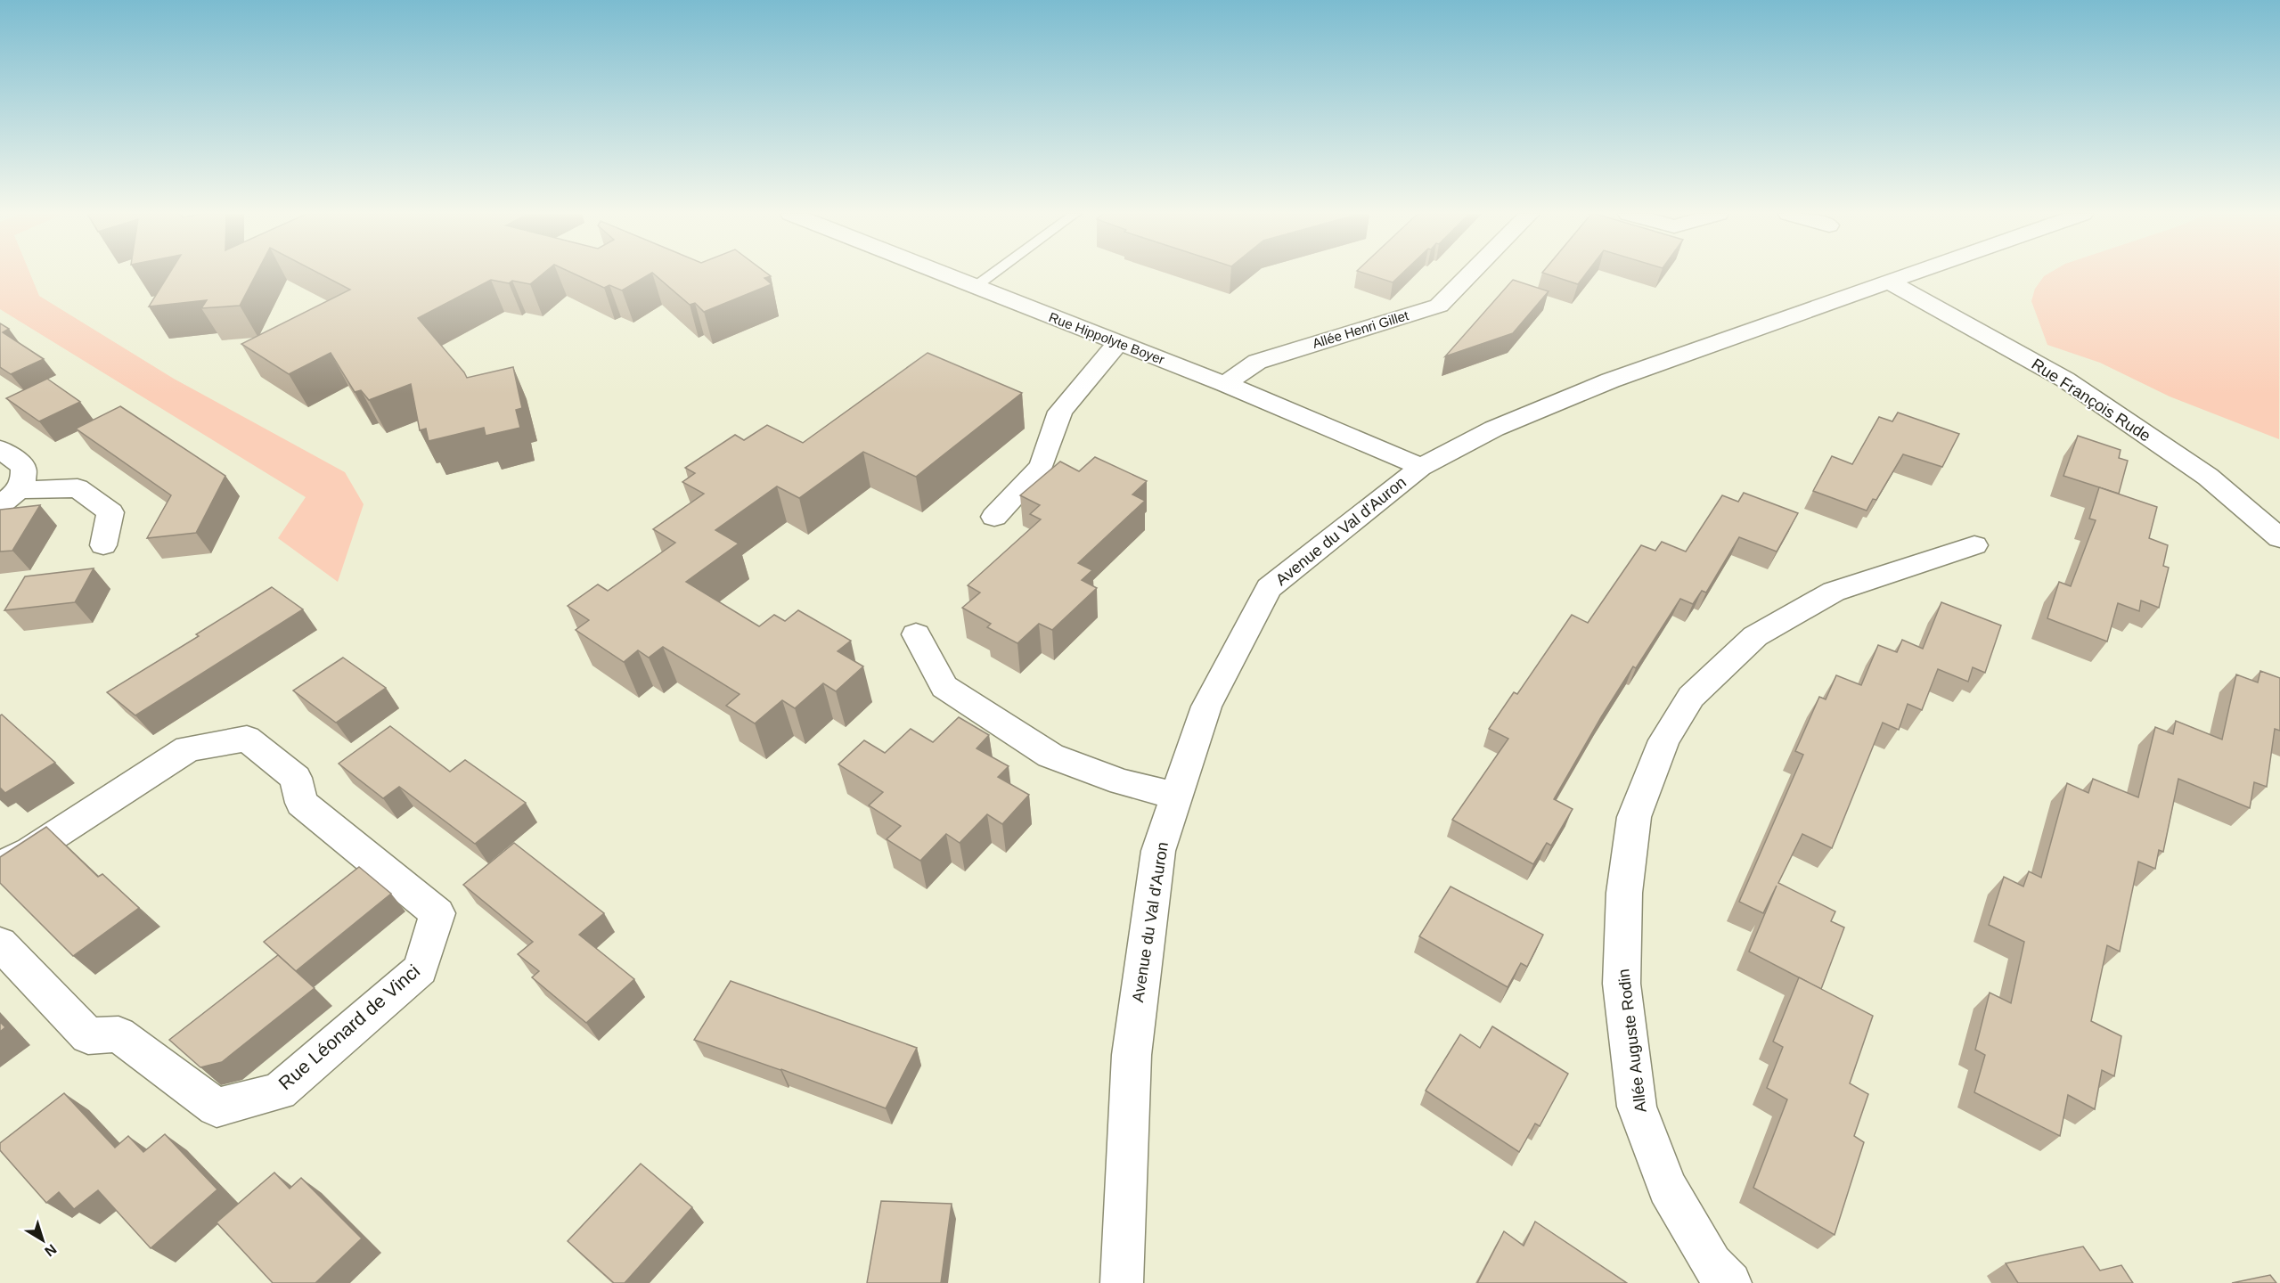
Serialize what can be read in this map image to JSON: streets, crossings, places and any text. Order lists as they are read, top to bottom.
{
  "streets": {
    "street": [
      "Allée Henri Gillet",
      "Rue Hippolyte Boyer",
      "Rue François Rude",
      "Avenue du Val d'Auron",
      "Rue Léonard de Vinci",
      "Allée Auguste Rodin"
    ]
  },
  "crossings": [
    ["Allée Henri Gillet", "Rue Hippolyte Boyer"],
    ["Rue Hippolyte Boyer", "Avenue du Val d'Auron"],
    ["Rue François Rude", "Avenue du Val d'Auron"]
  ],
  "north": "bottom right"
}
